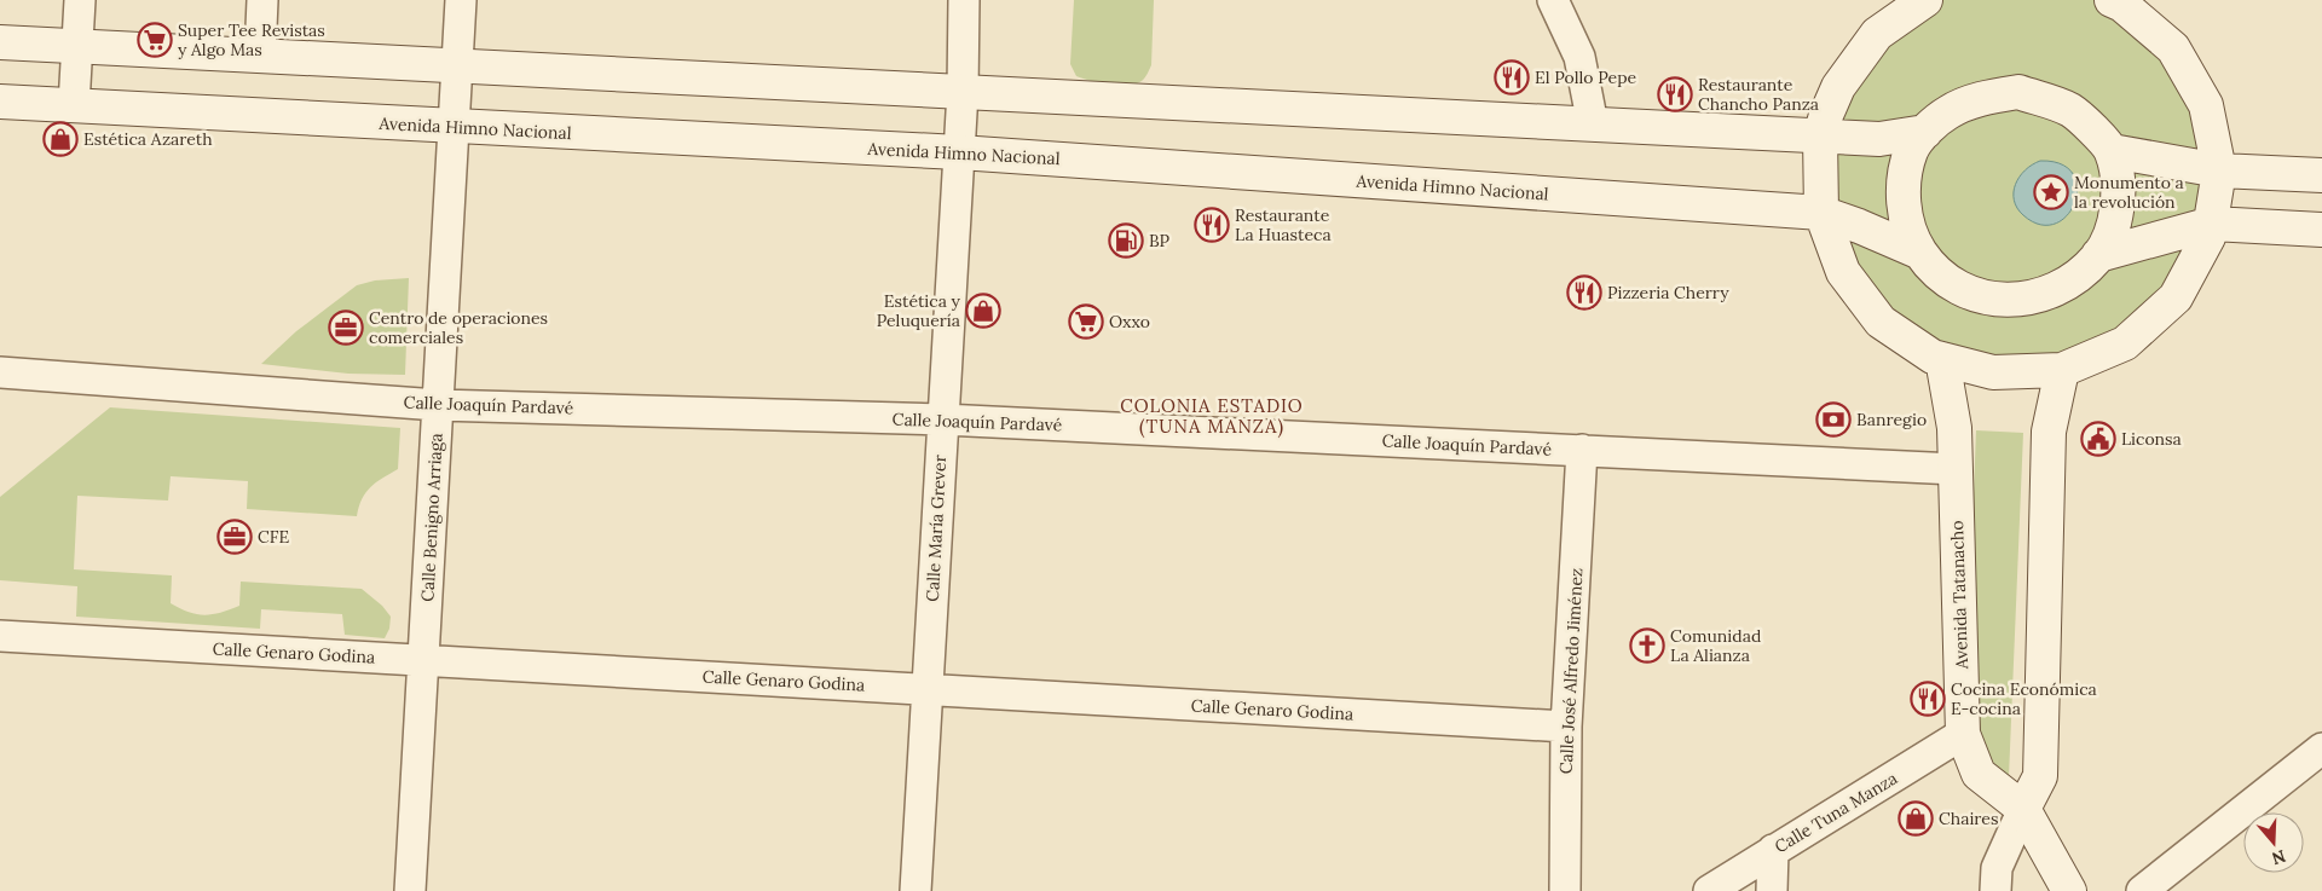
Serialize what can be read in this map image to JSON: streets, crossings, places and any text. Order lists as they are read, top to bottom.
{
  "streets": {
    "main road": ["Avenida Himno Nacional", "Avenida Tatanacho"],
    "street": [
      "Calle Joaquín Pardavé",
      "Calle Benigno Arriaga",
      "Calle María Grever",
      "Calle Genaro Godina",
      "Calle José Alfredo Jiménez",
      "Calle Tuna Manza"
    ]
  },
  "crossings": [
    ["Avenida Himno Nacional", "Calle Benigno Arriaga"],
    ["Avenida Himno Nacional", "Calle María Grever"],
    ["Calle Joaquín Pardavé", "Calle Benigno Arriaga"],
    ["Calle Joaquín Pardavé", "Calle María Grever"],
    ["Calle Joaquín Pardavé", "Avenida Tatanacho"],
    ["Calle Joaquín Pardavé", "Calle José Alfredo Jiménez"],
    ["Calle Benigno Arriaga", "Calle Genaro Godina"],
    ["Calle María Grever", "Calle Genaro Godina"],
    ["Avenida Tatanacho", "Calle Tuna Manza"],
    ["Calle Genaro Godina", "Calle José Alfredo Jiménez"]
  ],
  "districts": ["COLONIA ESTADIO (TUNA MANZA)"],
  "places": {
    "supermarket": ["Super Tee Revistas y Algo Mas", "Oxxo"],
    "restaurant": [
      "El Pollo Pepe",
      "Restaurante Chancho Panza",
      "Restaurante La Huasteca",
      "Pizzeria Cherry",
      "Cocina Económica E-cocina"
    ],
    "shop": ["Estética Azareth", "Estética y Peluquería", "Chaires"],
    "place": ["Monumento a la revolución"],
    "fuel station": ["BP"],
    "office": ["Centro de operaciones comerciales", "CFE"],
    "bank": ["Banregio"],
    "public building": ["Liconsa"],
    "church": ["Comunidad La Alianza"]
  },
  "north": "bottom"
}
